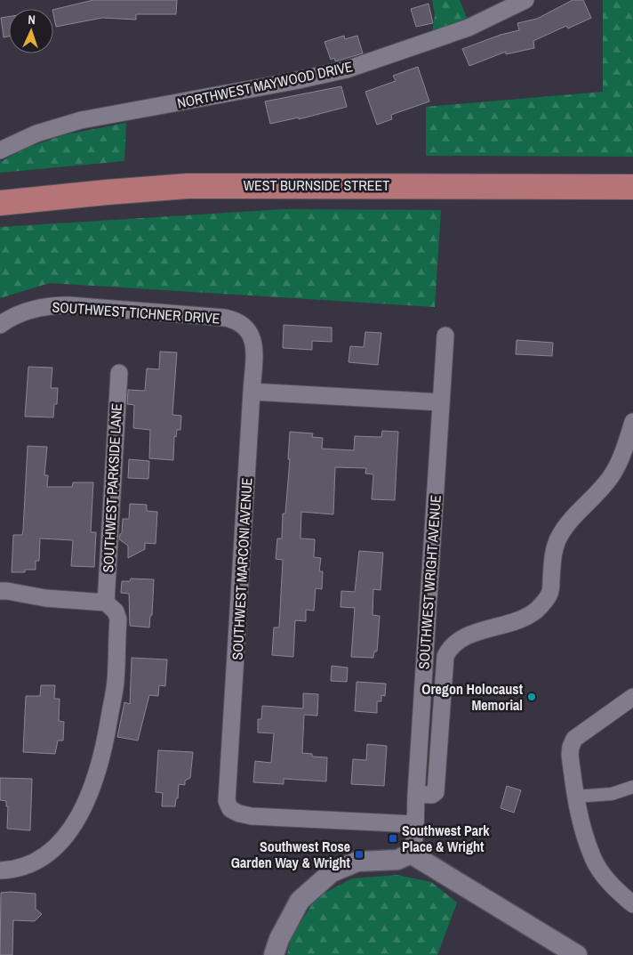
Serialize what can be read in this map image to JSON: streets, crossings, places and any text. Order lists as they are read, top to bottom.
{
  "streets": {
    "main road": ["WEST BURNSIDE STREET"],
    "street": [
      "NORTHWEST MAYWOOD DRIVE",
      "SOUTHWEST TICHNER DRIVE",
      "SOUTHWEST PARKSIDE LANE",
      "SOUTHWEST MARCONI AVENUE",
      "SOUTHWEST WRIGHT AVENUE"
    ]
  },
  "crossings": [
    ["SOUTHWEST TICHNER DRIVE", "SOUTHWEST MARCONI AVENUE"],
    ["SOUTHWEST MARCONI AVENUE", "SOUTHWEST WRIGHT AVENUE"]
  ],
  "places": {
    "other": ["Oregon Holocaust Memorial"],
    "transit": ["Southwest Park Place & Wright", "Southwest Rose Garden Way & Wright"]
  },
  "north": "top"
}
